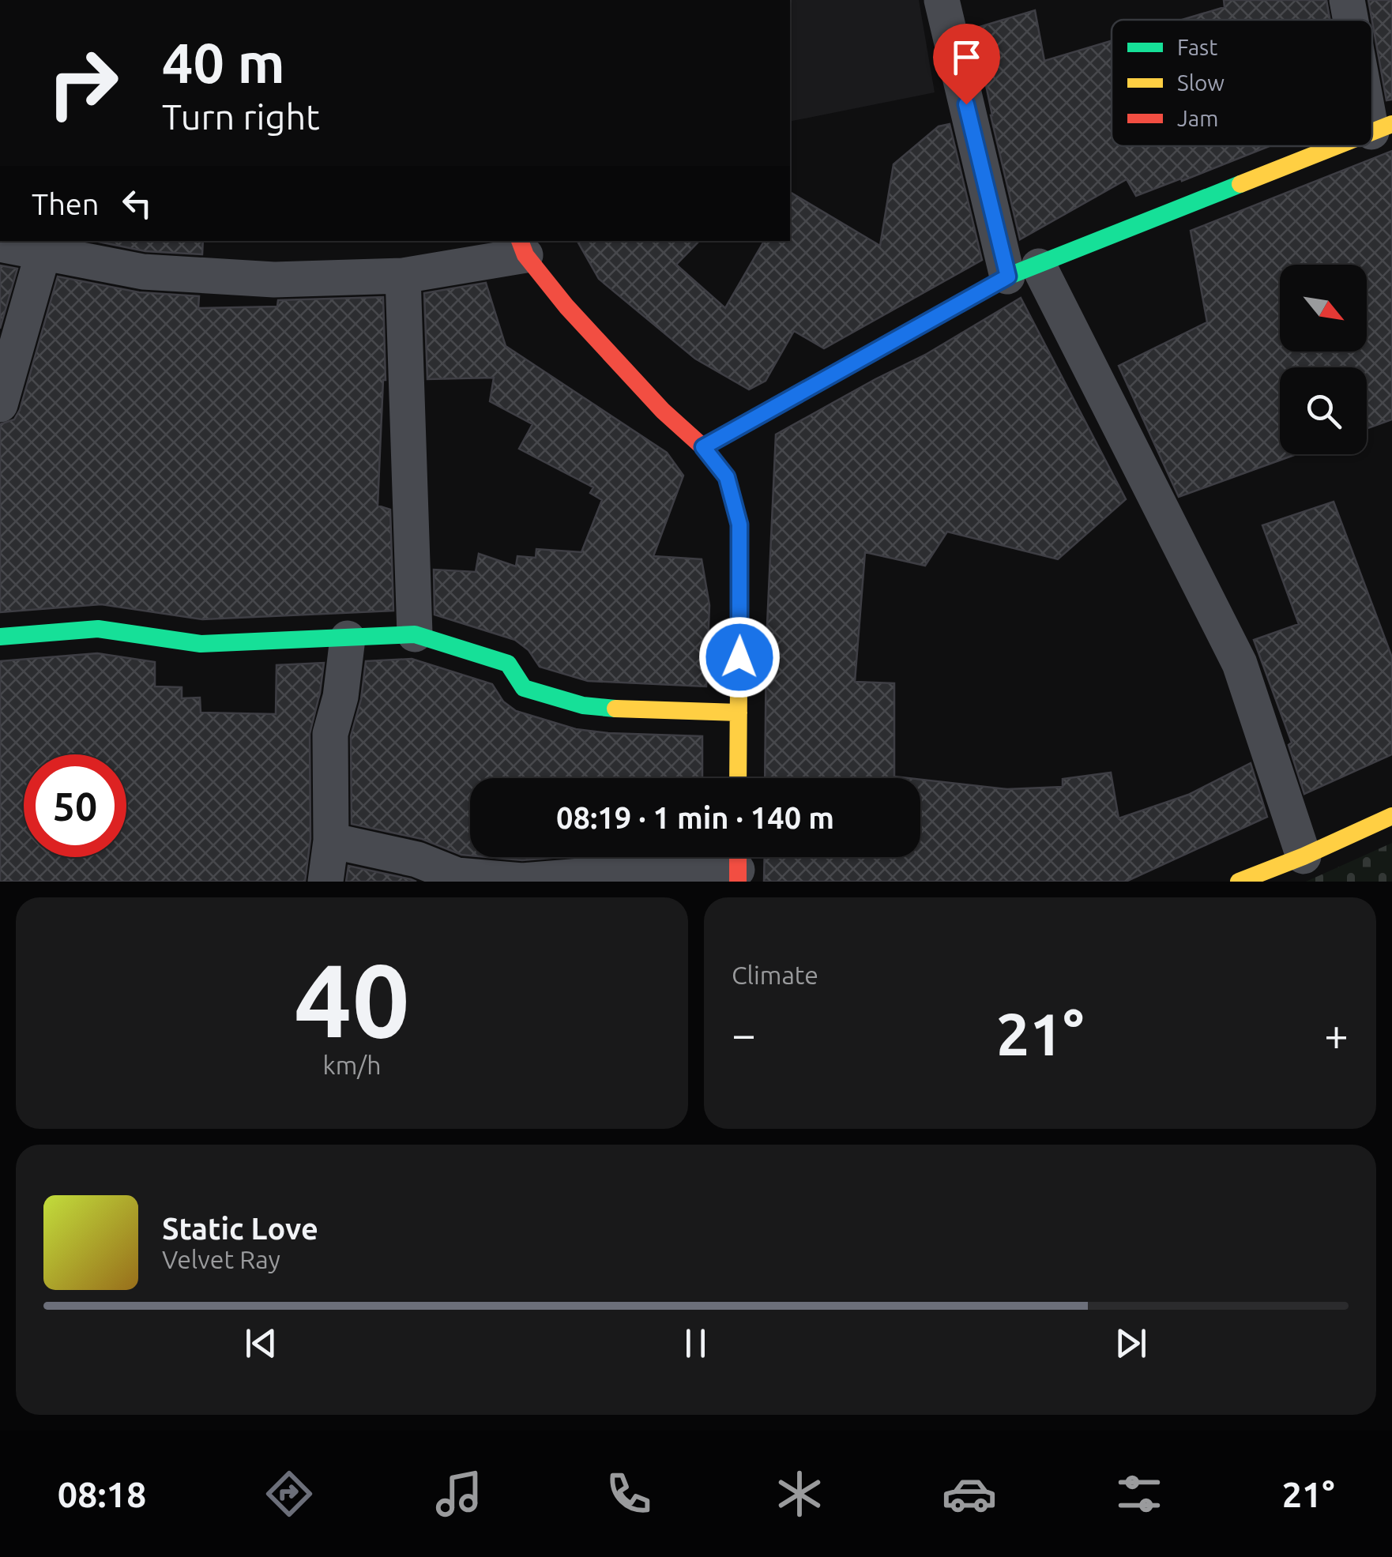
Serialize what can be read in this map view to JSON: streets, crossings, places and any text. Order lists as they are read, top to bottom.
{
  "legend": ["Fast", "Slow", "Jam"],
  "north": "bottom right",
  "page": {
    "turn": ["40 m", "Turn right"],
    "then": "Then",
    "limit": "50",
    "trip": "08:19 · 1 min · 140 m",
    "tile": [
      ["40", "km/h"],
      "Climate"
    ],
    "heat": ["−", "21°", "+"],
    "song": ["Static Love", "Velvet Ray"],
    "tabs": ["08:18", "21°"]
  }
}
